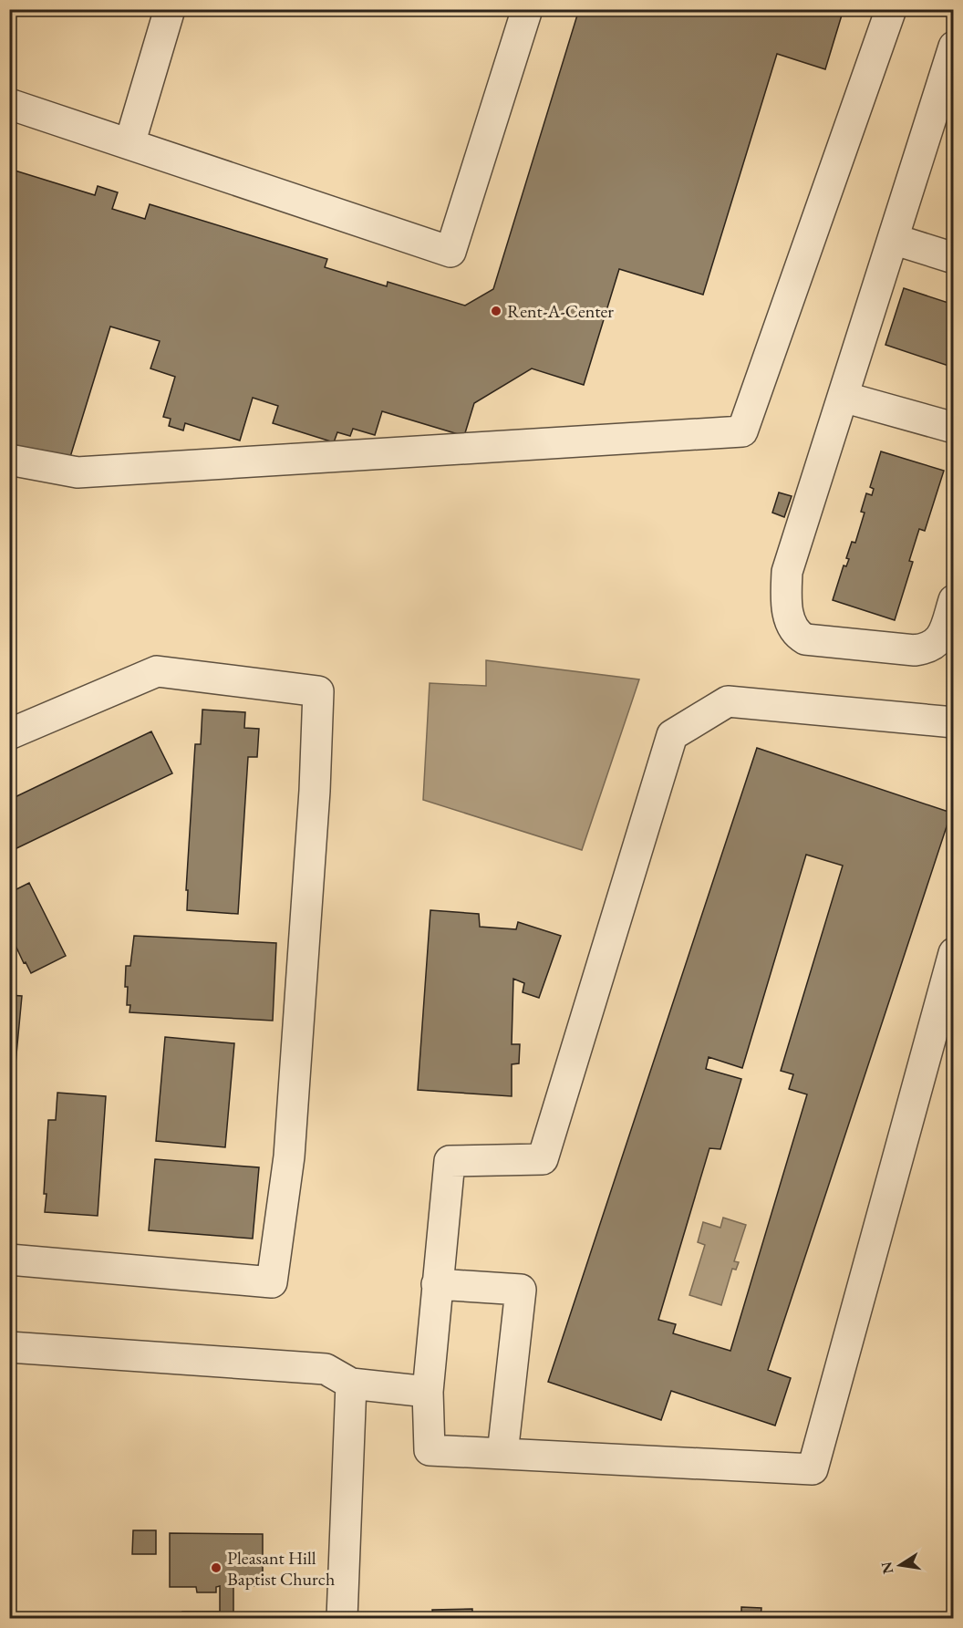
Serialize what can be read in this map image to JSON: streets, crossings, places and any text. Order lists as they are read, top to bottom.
{
  "places": ["Rent-A-Center", "Pleasant Hill Baptist Church"],
  "north": "left"
}
